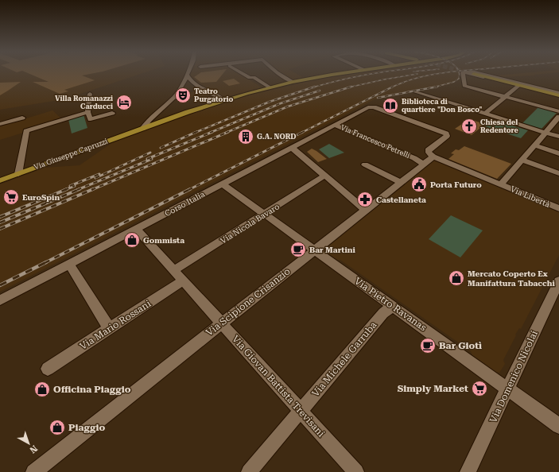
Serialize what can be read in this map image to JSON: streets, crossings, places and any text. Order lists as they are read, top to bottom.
{
  "streets": {
    "main road": ["Via Giuseppe Capruzzi"],
    "street": [
      "Via Francesco Petrelli",
      "Via Libertà",
      "Corso Italia",
      "Via Nicola Bavaro",
      "Via Scipione Crisanzio",
      "Via Pietro Ravanas",
      "Via Mario Rossani",
      "Via Michele Garruba",
      "Via Domenico Nicolai",
      "Via Giovan Battista Trevisani"
    ]
  },
  "crossings": [
    ["Via Francesco Petrelli", "Via Libertà"],
    ["Via Francesco Petrelli", "Corso Italia"],
    ["Via Francesco Petrelli", "Via Scipione Crisanzio"],
    ["Corso Italia", "Via Scipione Crisanzio"],
    ["Corso Italia", "Via Pietro Ravanas"],
    ["Corso Italia", "Via Giovan Battista Trevisani"],
    ["Via Nicola Bavaro", "Via Pietro Ravanas"],
    ["Via Nicola Bavaro", "Via Giovan Battista Trevisani"],
    ["Via Scipione Crisanzio", "Via Pietro Ravanas"],
    ["Via Scipione Crisanzio", "Via Giovan Battista Trevisani"],
    ["Via Pietro Ravanas", "Via Michele Garruba"],
    ["Via Pietro Ravanas", "Via Domenico Nicolai"],
    ["Via Mario Rossani", "Via Giovan Battista Trevisani"],
    ["Via Michele Garruba", "Via Giovan Battista Trevisani"]
  ],
  "places": {
    "theatre": ["Teatro Purgatorio"],
    "hotel": ["Villa Romanazzi Carducci"],
    "library": ["Biblioteca di quartiere \"Don Bosco\""],
    "church": ["Chiesa del Redentore"],
    "building": ["G.A. NORD"],
    "public building": ["Porta Futuro"],
    "supermarket": ["EuroSpin", "Simply Market"],
    "pharmacy": ["Castellaneta"],
    "shop": [
      "Gommista",
      "Mercato Coperto Ex Manifattura Tabacchi",
      "Officina Piaggio",
      "Piaggio"
    ],
    "cafe": ["Bar Martini", "Bar Giotì"]
  },
  "north": "bottom right"
}
